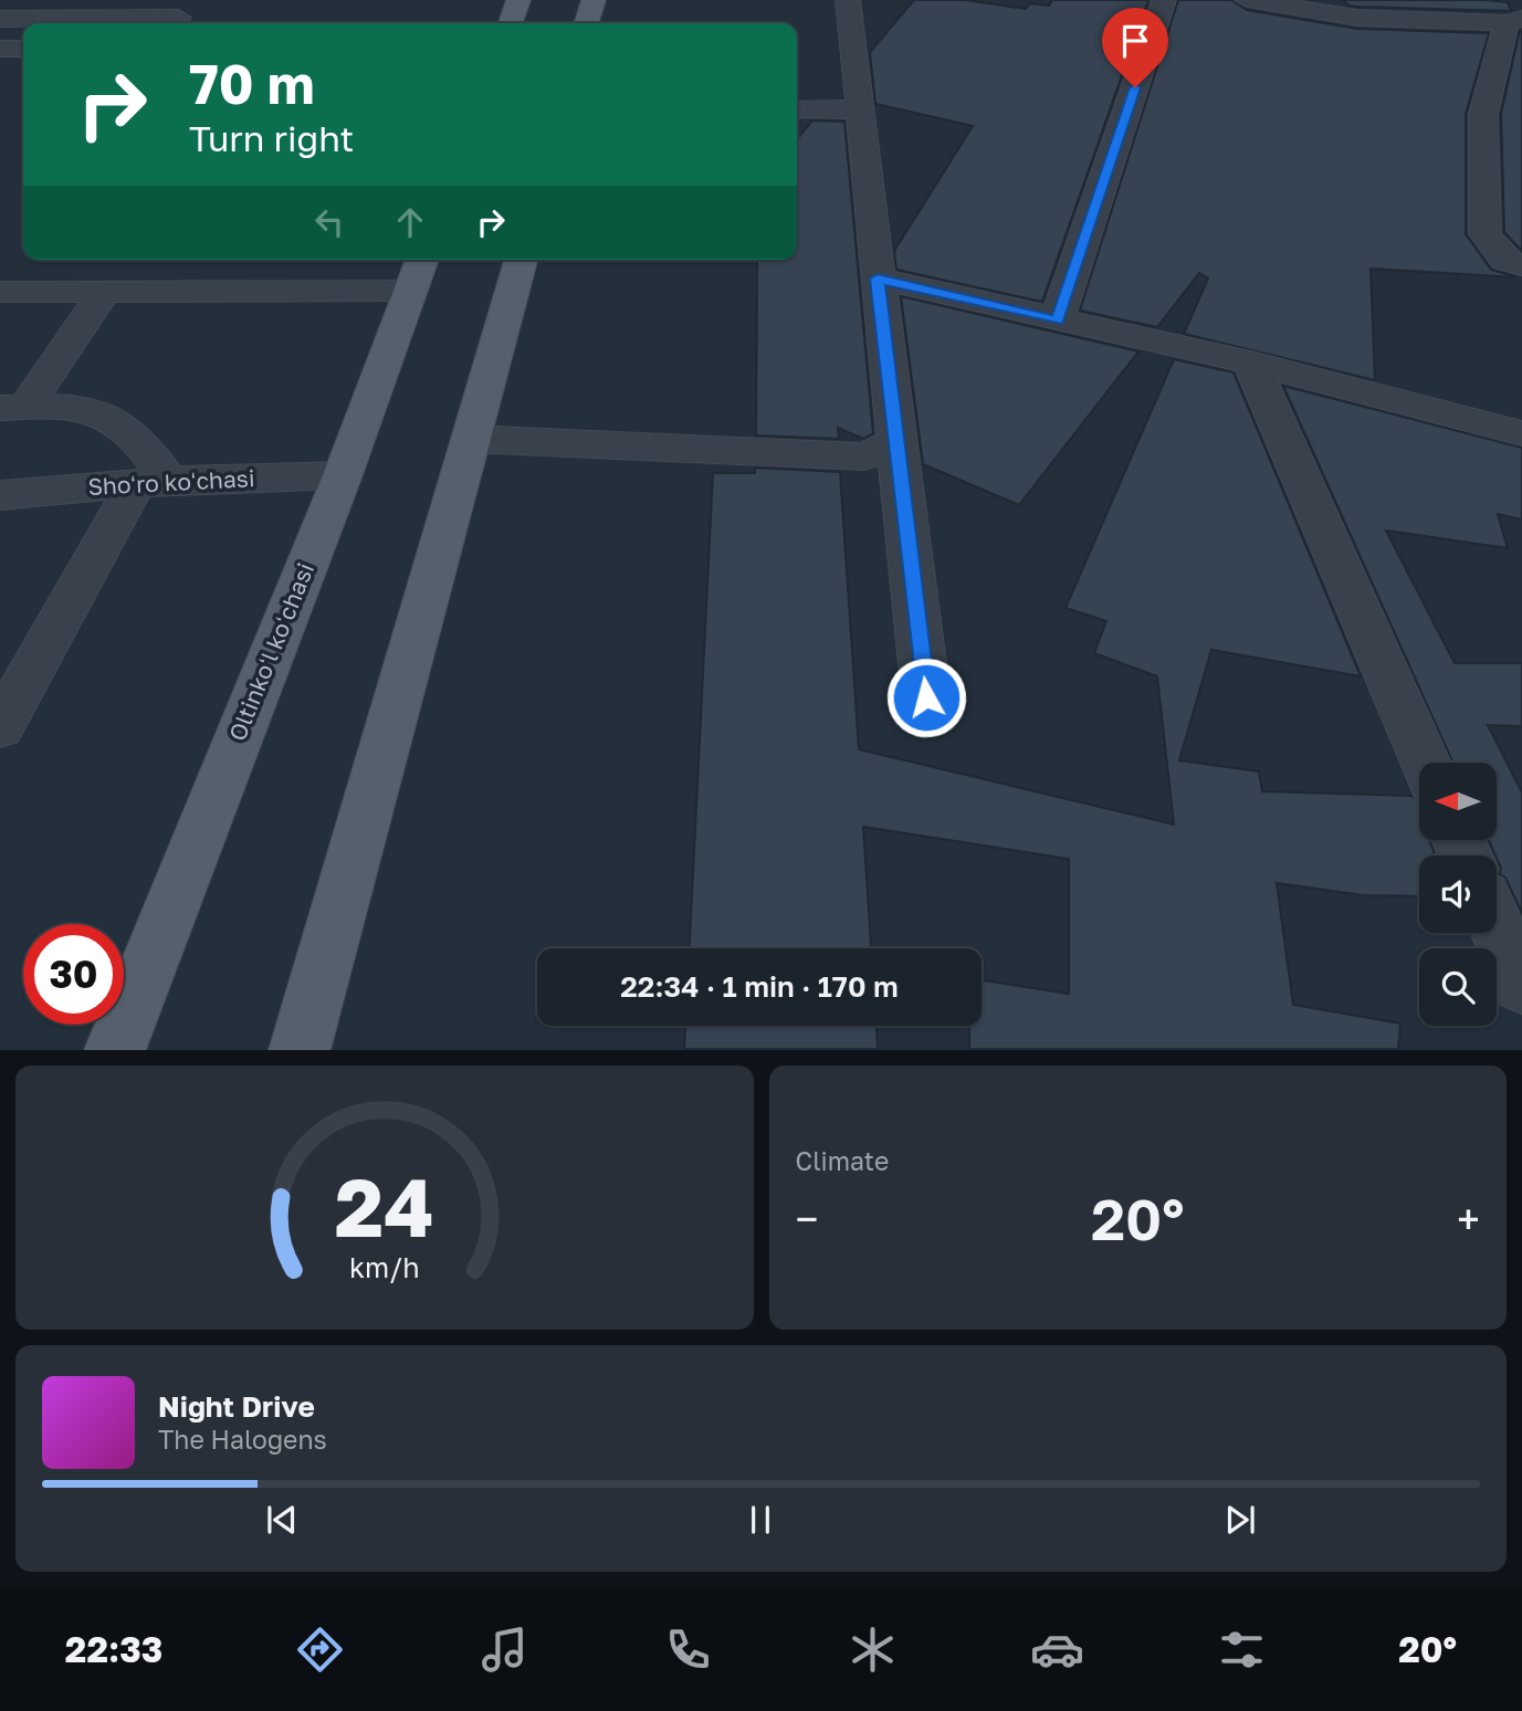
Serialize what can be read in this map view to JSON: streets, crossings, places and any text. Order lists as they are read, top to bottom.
{
  "streets": {
    "main road": ["Oltinkoʻl koʻchasi"],
    "street": ["Shoʻro koʻchasi"]
  },
  "crossings": [
    ["Shoʻro koʻchasi", "Oltinkoʻl koʻchasi"]
  ],
  "north": "left",
  "page": {
    "turn": ["70 m", "Turn right"],
    "limit": "30",
    "trip": "22:34 · 1 min · 170 m",
    "tile": "Climate",
    "heat": ["−", "20°", "+"],
    "song": ["Night Drive", "The Halogens"],
    "tabs": ["22:33", "20°"],
    "gauge": ["24", "km/h"]
  }
}
